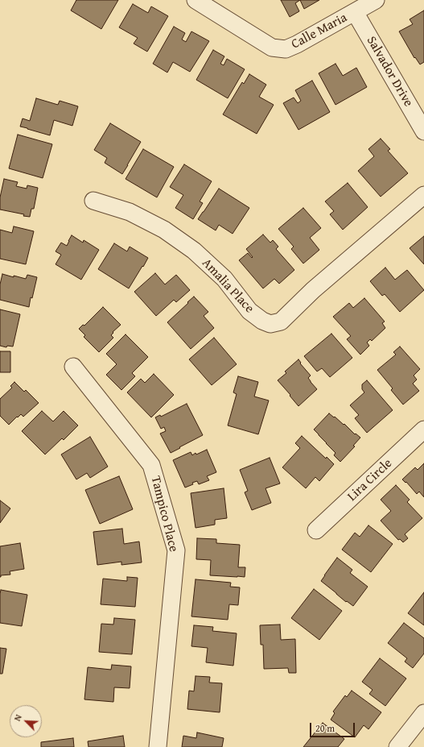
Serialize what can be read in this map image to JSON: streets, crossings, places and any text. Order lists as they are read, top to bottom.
{
  "streets": {
    "street": [
      "Calle Maria",
      "Salvador Drive",
      "Amalia Place",
      "Lira Circle",
      "Tampico Place"
    ]
  },
  "crossings": [
    ["Calle Maria", "Salvador Drive"]
  ],
  "scale_bar": "20 m",
  "north": "top left"
}
